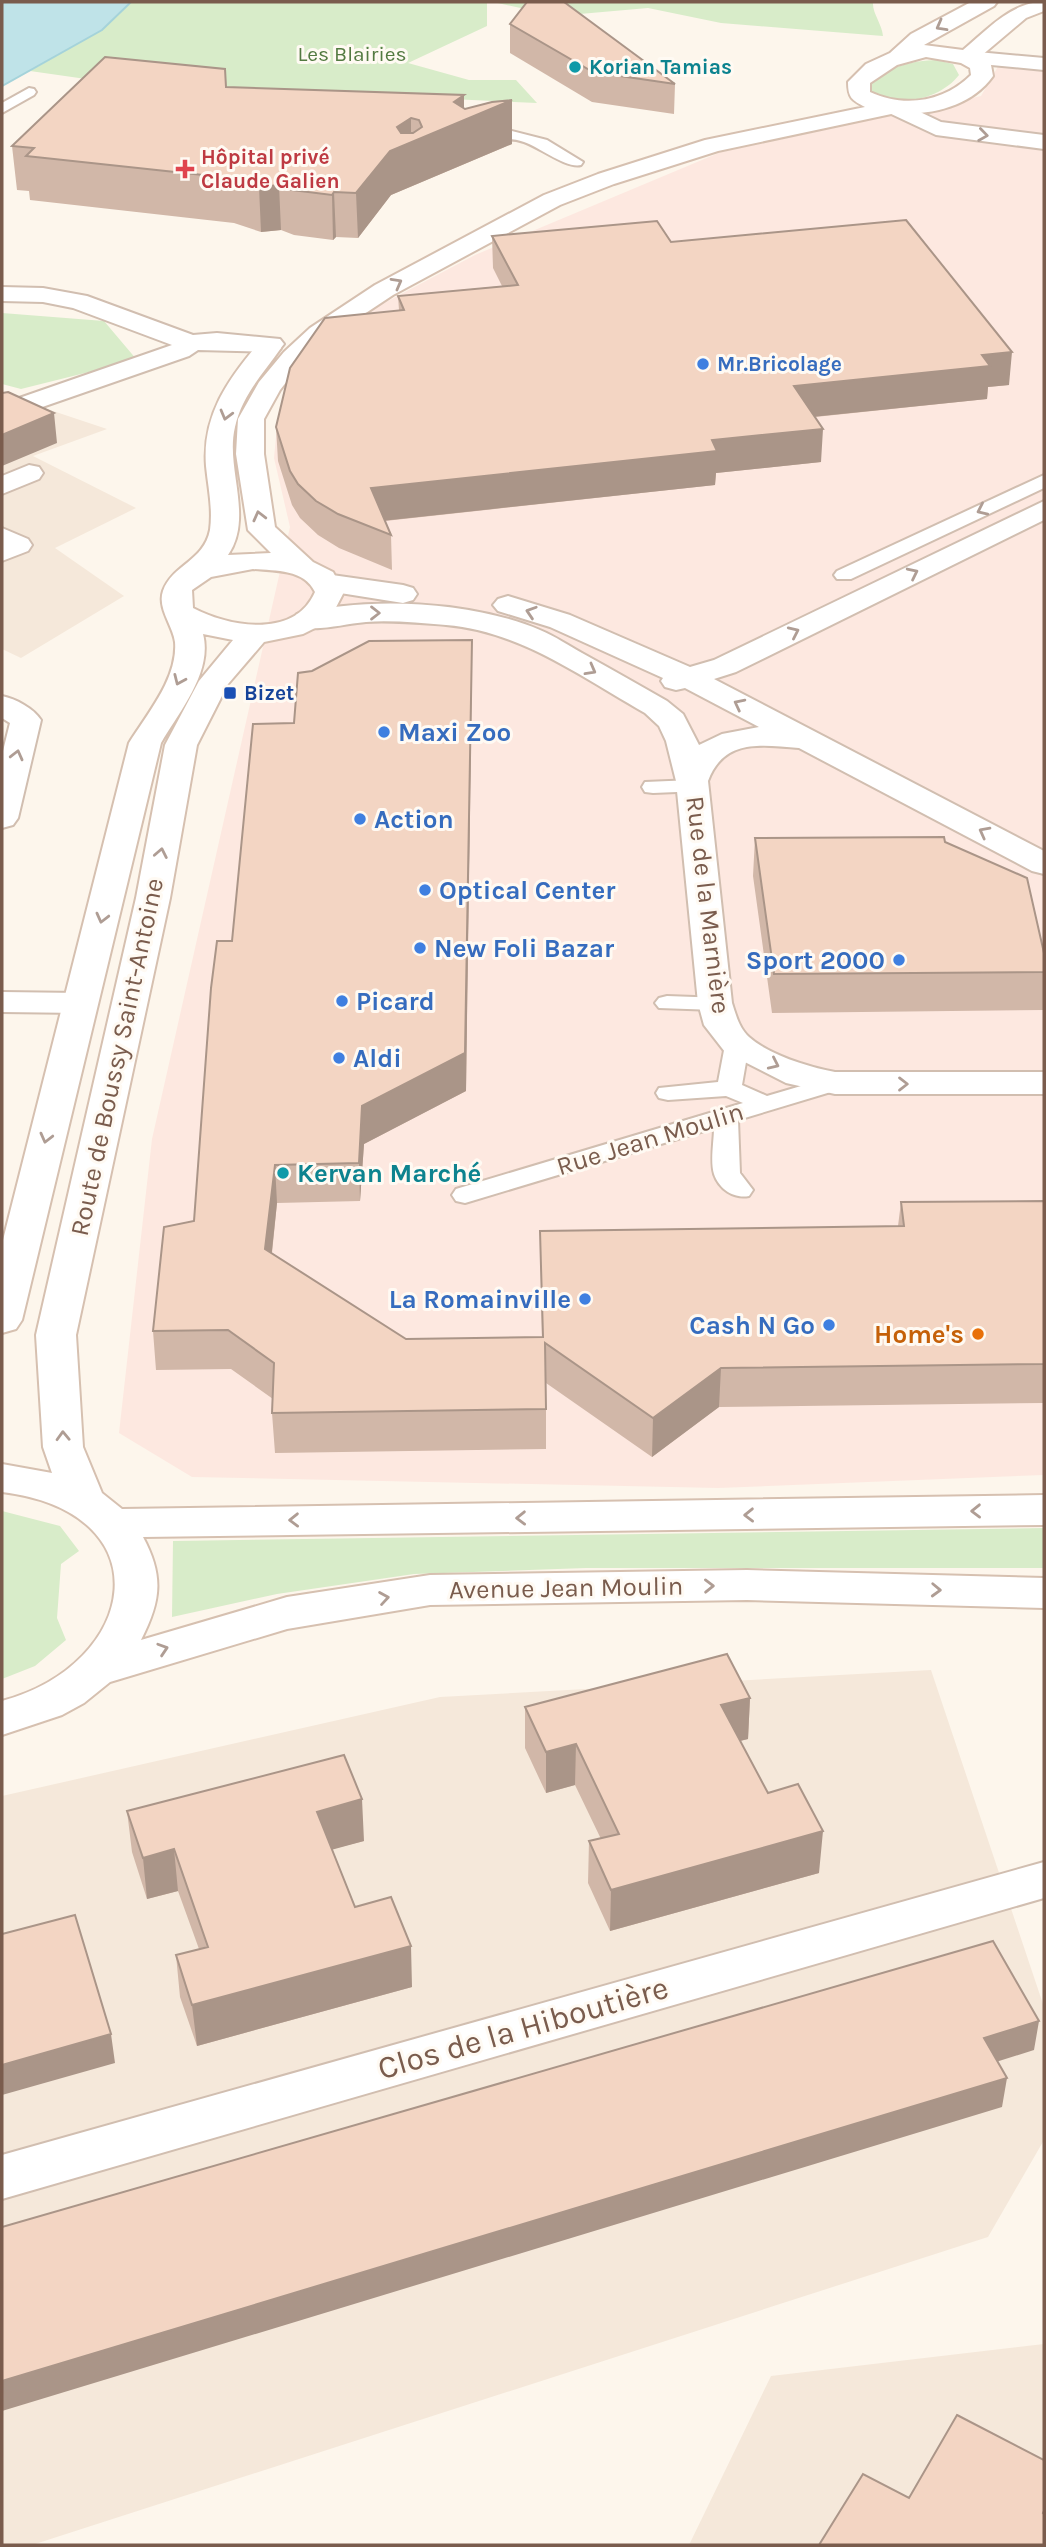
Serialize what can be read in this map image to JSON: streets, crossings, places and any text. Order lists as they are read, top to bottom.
{
  "streets": {
    "main road": [
      "Rue de la Marnière",
      "Route de Boussy Saint-Antoine",
      "Avenue Jean Moulin",
      "Clos de la Hiboutière"
    ],
    "lane": ["Rue Jean Moulin"]
  },
  "crossings": [
    ["Rue de la Marnière", "Route de Boussy Saint-Antoine"],
    ["Rue de la Marnière", "Rue Jean Moulin"],
    ["Route de Boussy Saint-Antoine", "Avenue Jean Moulin"]
  ],
  "parks": ["Les Blairies"],
  "places": {
    "other": [
      "Korian Tamias",
      "Mr.Bricolage",
      "Maxi Zoo",
      "Action",
      "Optical Center",
      "New Foli Bazar",
      "Sport 2000",
      "Picard",
      "Aldi",
      "Kervan Marché",
      "La Romainville",
      "Cash N Go",
      "Home's"
    ],
    "health": ["Hôpital privé Claude Galien"],
    "transit": ["Bizet"]
  }
}
